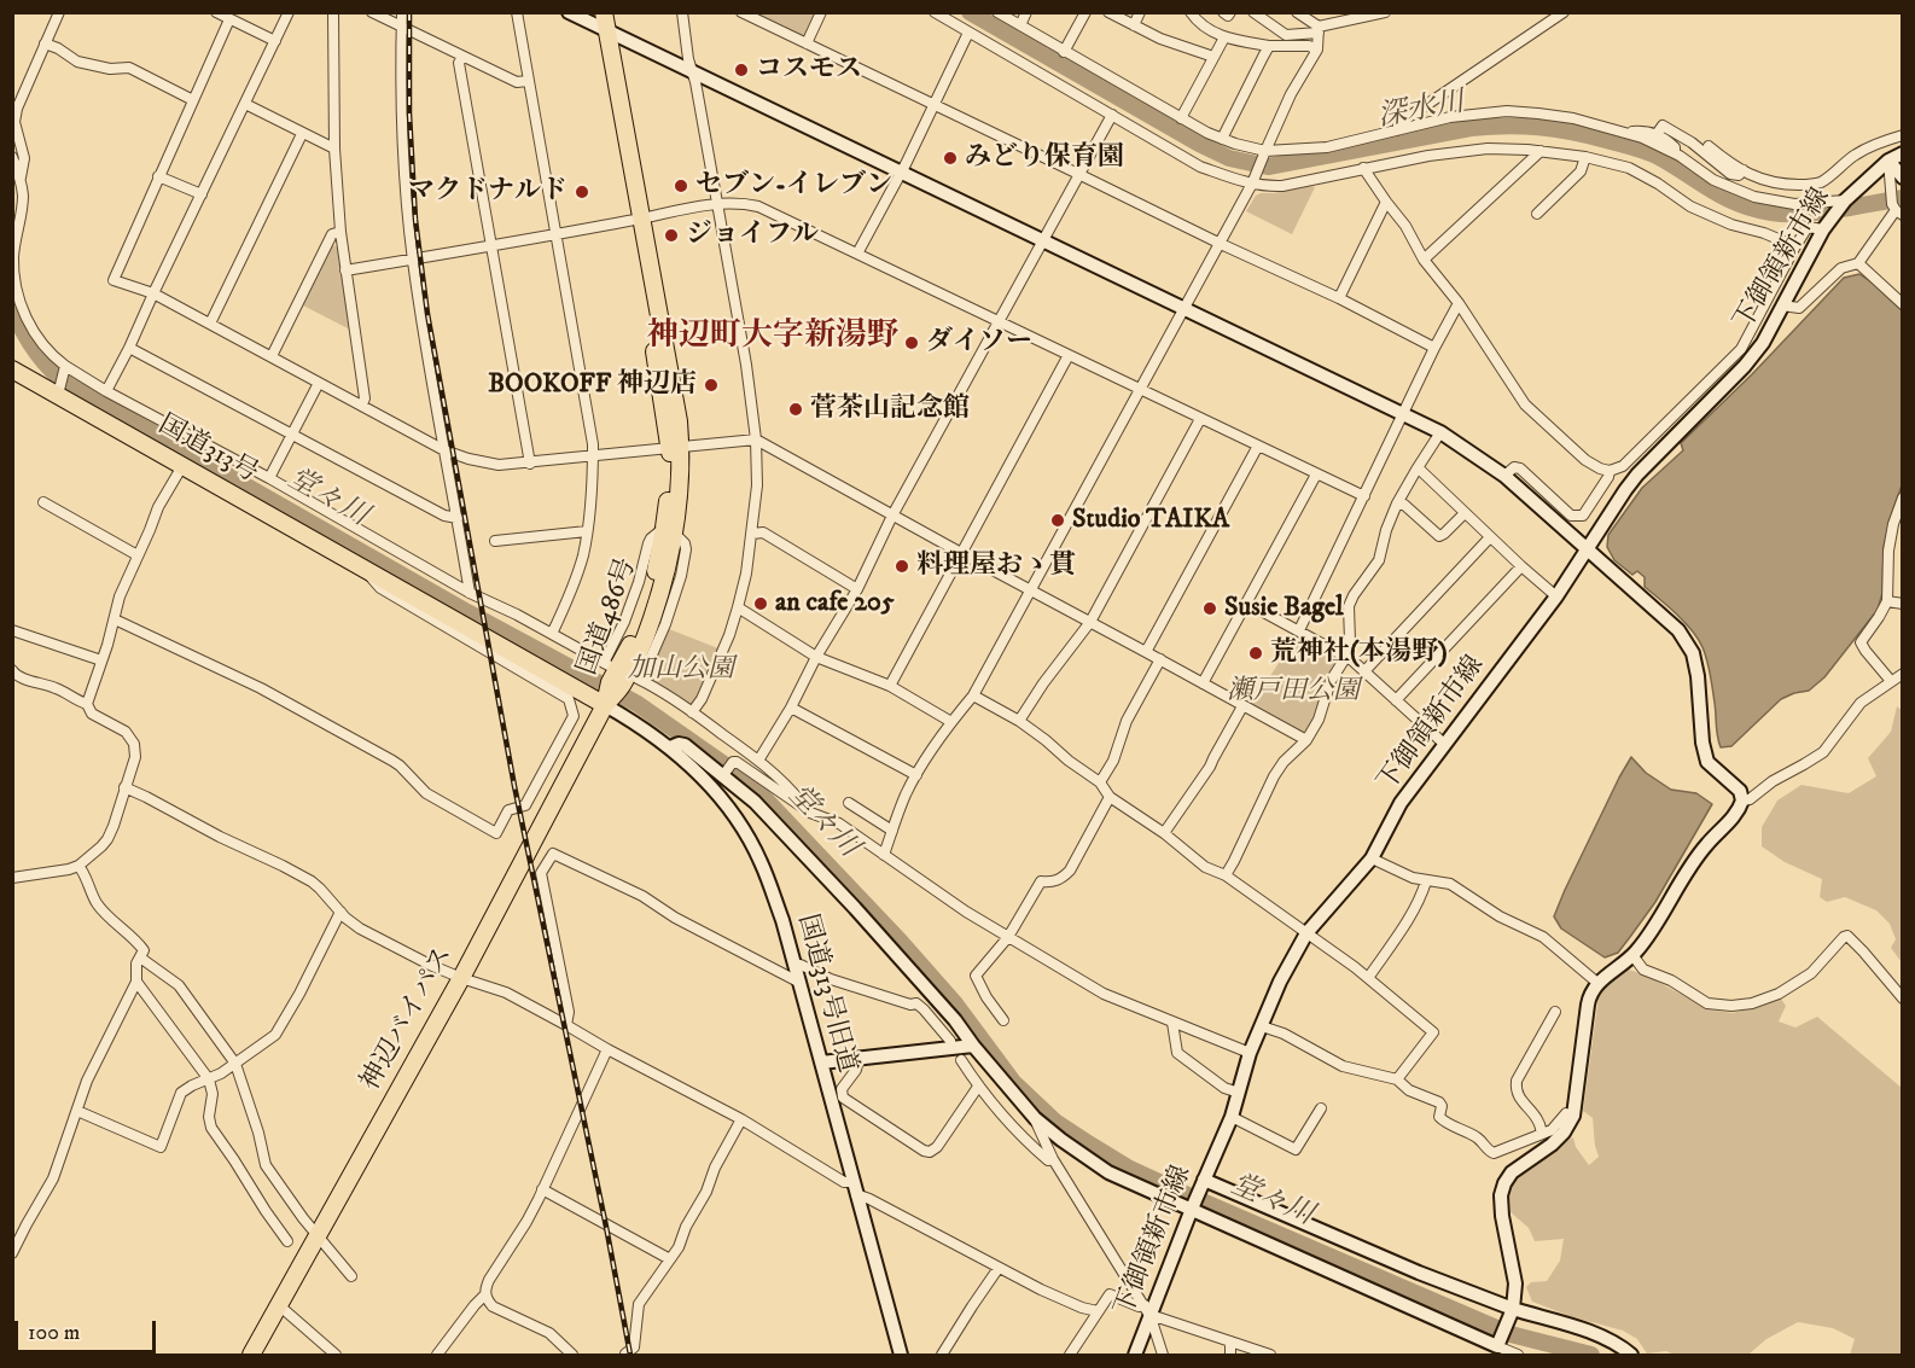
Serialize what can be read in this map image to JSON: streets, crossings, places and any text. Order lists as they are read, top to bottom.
{
  "streets": {
    "highway": ["国道313号", "国道486号", "神辺バイパス"],
    "street": ["下御領新市線", "国道313号旧道"]
  },
  "crossings": [
    ["国道313号", "国道486号"],
    ["国道313号", "国道313号旧道"],
    ["国道313号", "神辺バイパス"],
    ["国道486号", "国道313号旧道"],
    ["国道486号", "神辺バイパス"],
    ["国道313号旧道", "神辺バイパス"]
  ],
  "districts": ["神辺町大字新湯野"],
  "water": ["深水川", "堂々川"],
  "parks": ["加山公園", "瀬戸田公園"],
  "places": [
    "コスモス",
    "みどり保育園",
    "セブン-イレブン",
    "マクドナルド",
    "ジョイフル",
    "ダイソー",
    "BOOKOFF 神辺店",
    "菅茶山記念館",
    "Studio TAIKA",
    "料理屋おゝ貫",
    "an cafe 205",
    "Susie Bagel",
    "荒神社(本湯野)"
  ],
  "scale_bar": "100 m"
}
